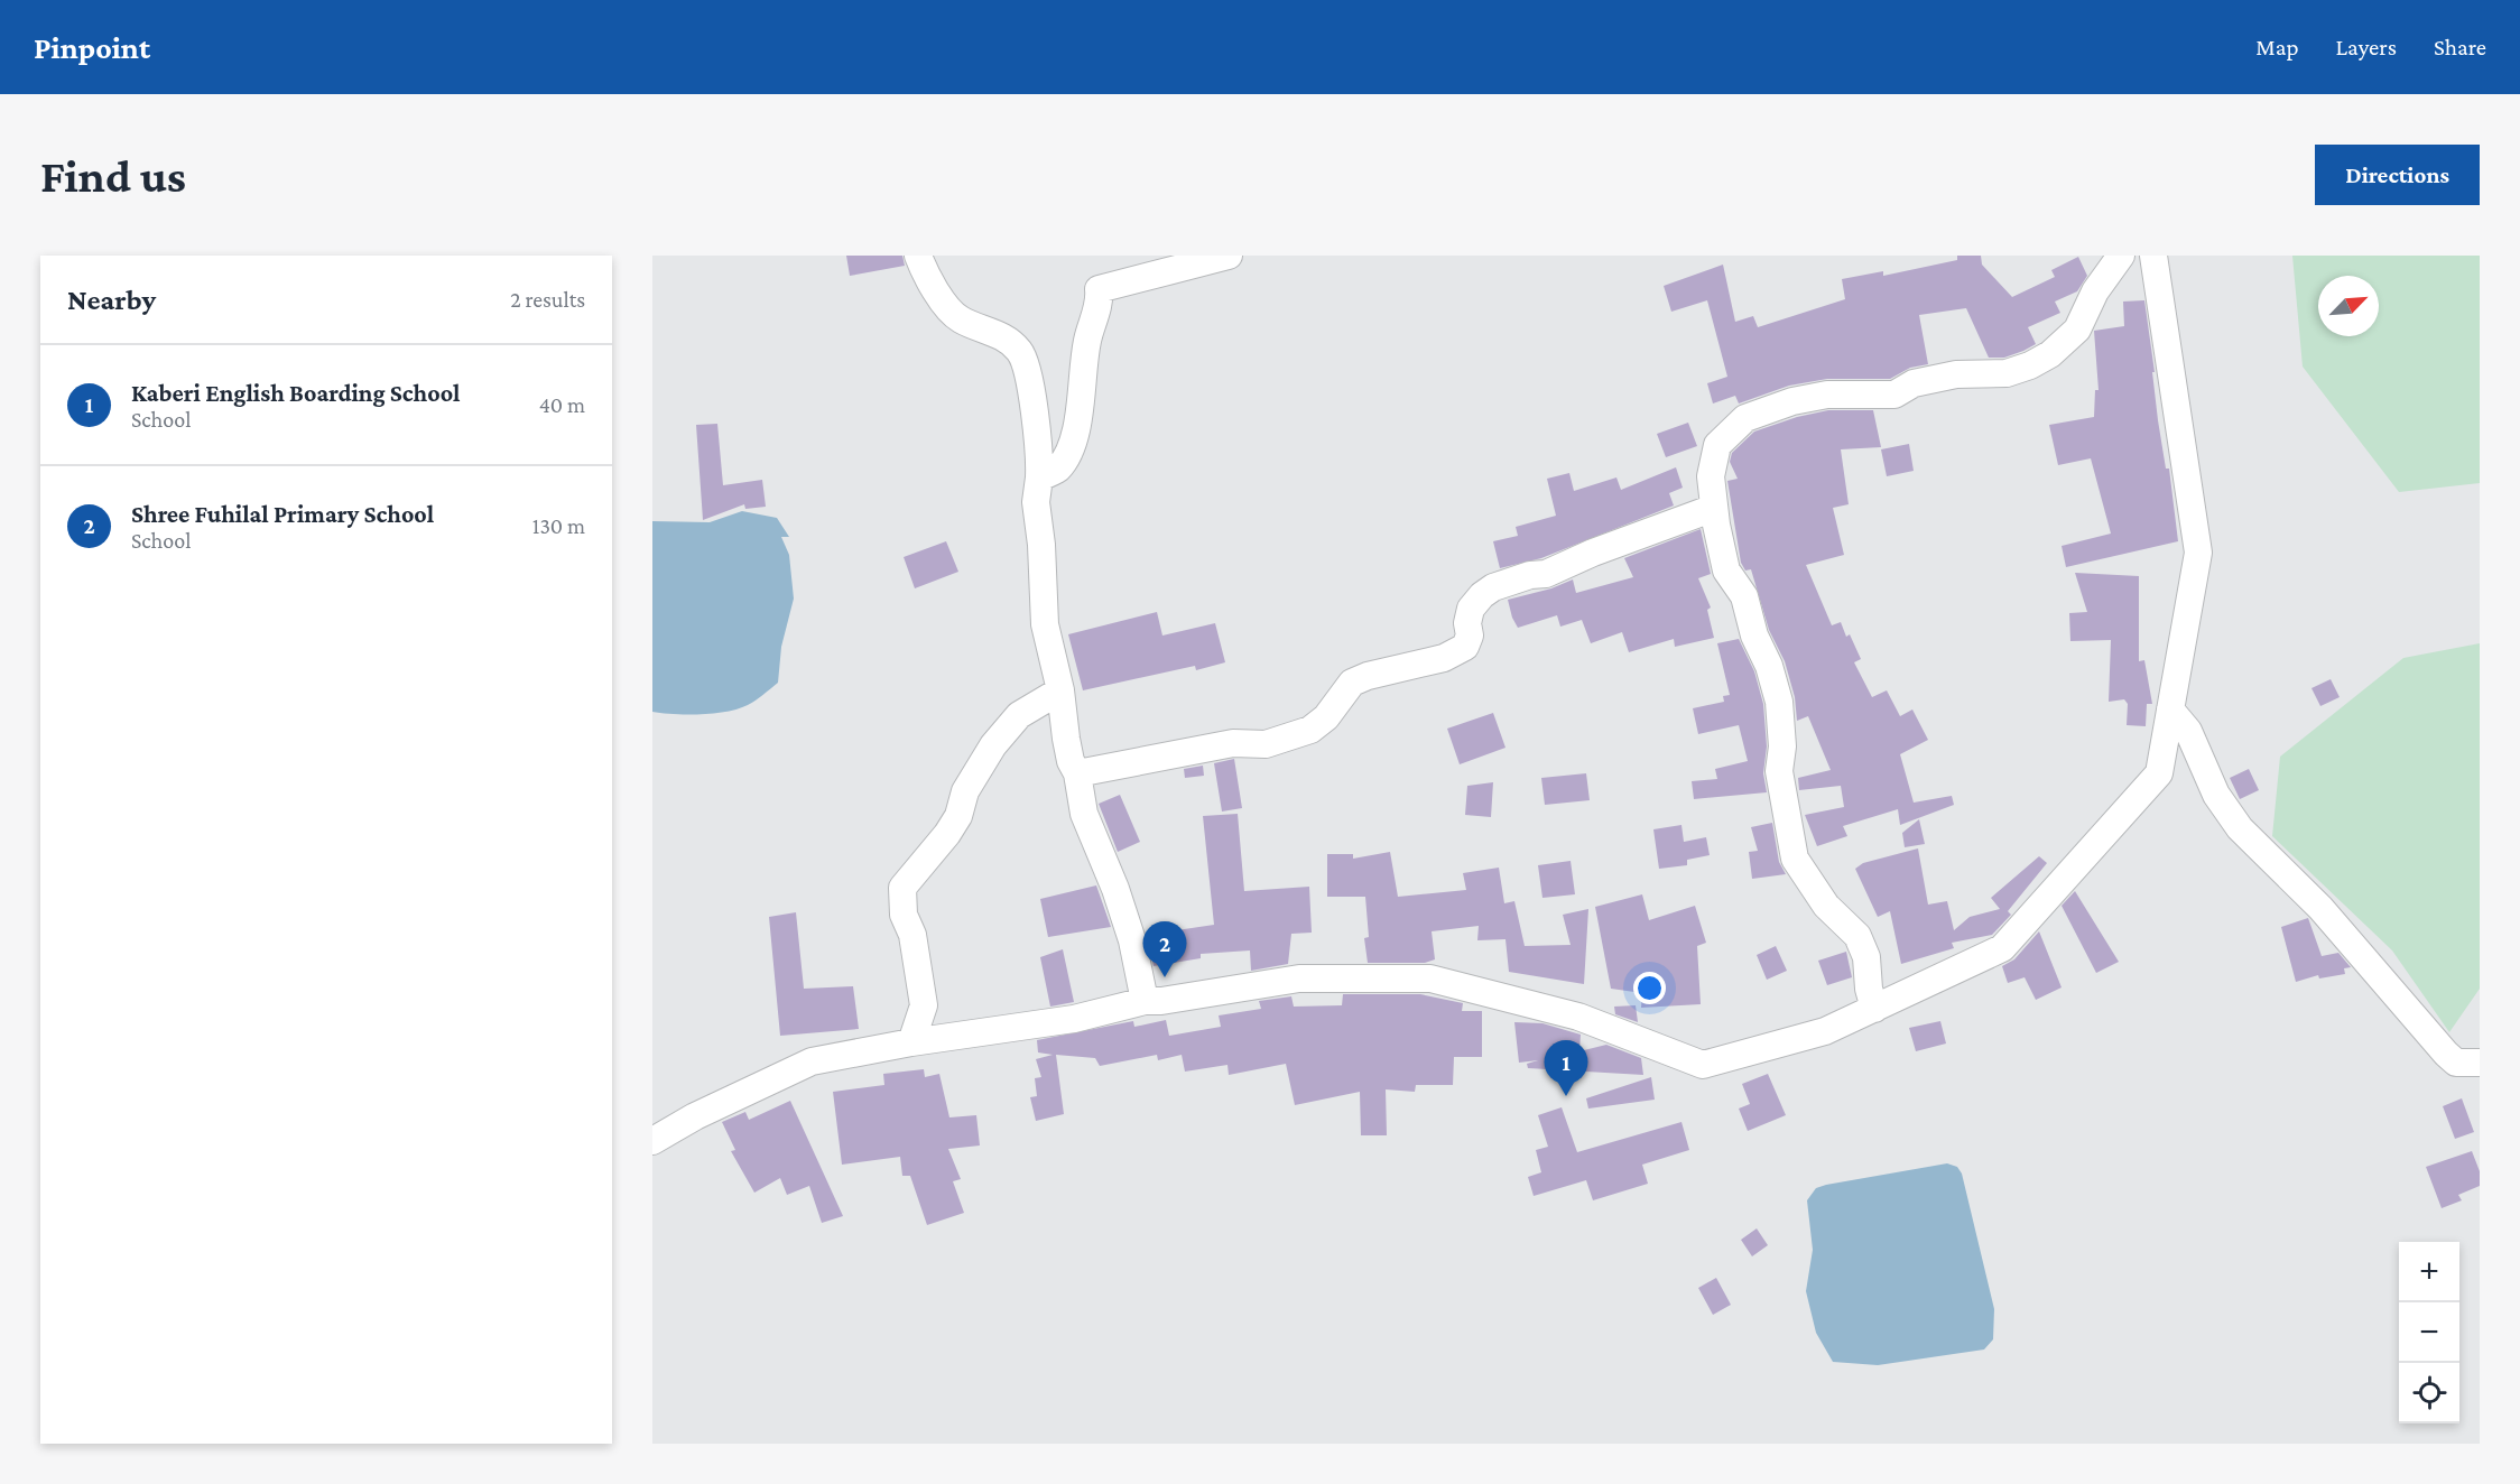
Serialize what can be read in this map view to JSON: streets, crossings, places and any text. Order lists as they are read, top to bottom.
{
  "north": "top right",
  "page": {
    "header": "Pinpoint",
    "nav": ["Map", "Layers", "Share"],
    "buttons": "Directions",
    "title": "Find us",
    "heading": ["Nearby", "2 results"],
    "list": [
      {
        "mark": "1",
        "name": "Kaberi English Boarding School",
        "note": "School",
        "value": "40 m"
      },
      {
        "mark": "2",
        "name": "Shree Fuhilal Primary School",
        "note": "School",
        "value": "130 m"
      }
    ],
    "pins": ["2", "1"],
    "map_buttons": ["+", "−"]
  }
}
